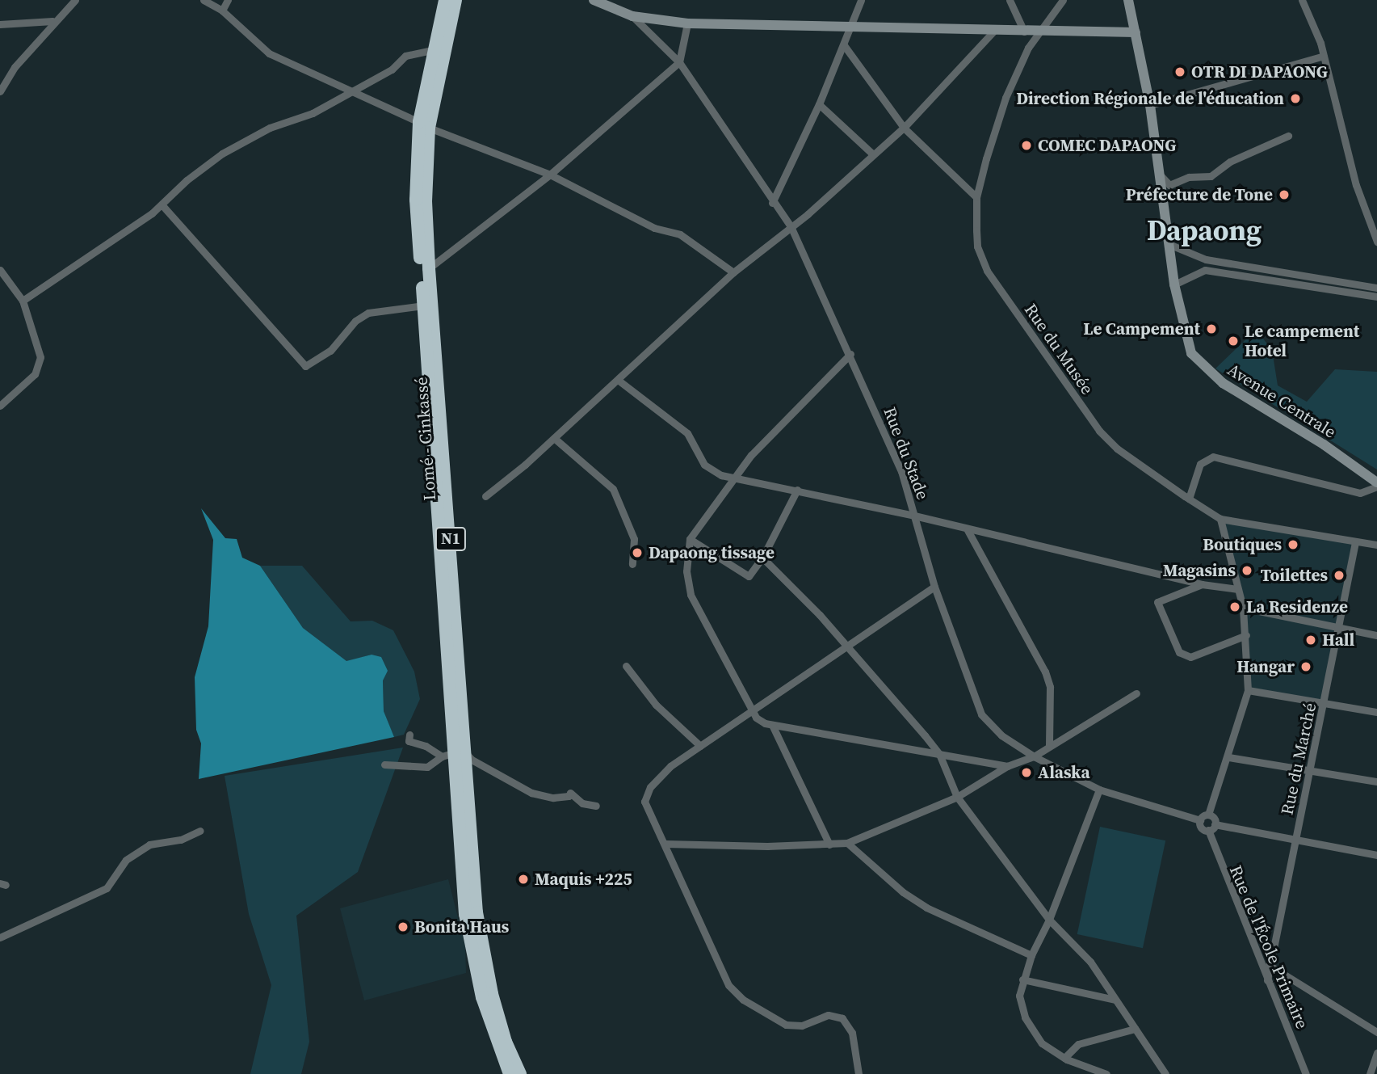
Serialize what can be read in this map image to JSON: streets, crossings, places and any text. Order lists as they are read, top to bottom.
{
  "streets": {
    "highway": ["Lomé - Cinkassé", "N1"],
    "main road": ["Avenue Centrale"],
    "street": [
      "Rue du Musée",
      "Rue du Stade",
      "Rue du Marché",
      "Rue de l'École Primaire"
    ]
  },
  "crossings": [
    ["Rue du Musée", "Rue du Marché"],
    ["Rue du Stade", "Rue de l'École Primaire"],
    ["Rue du Marché", "Rue de l'École Primaire"]
  ],
  "districts": ["Dapaong"],
  "places": [
    "OTR DI DAPAONG",
    "Direction Régionale de l'éducation",
    "COMEC DAPAONG",
    "Préfecture de Tone",
    "Le Campement",
    "Le campement Hotel",
    "Boutiques",
    "Dapaong tissage",
    "Magasins",
    "Toilettes",
    "La Residenze",
    "Hall",
    "Hangar",
    "Alaska",
    "Maquis +225",
    "Bonita Haus"
  ]
}
